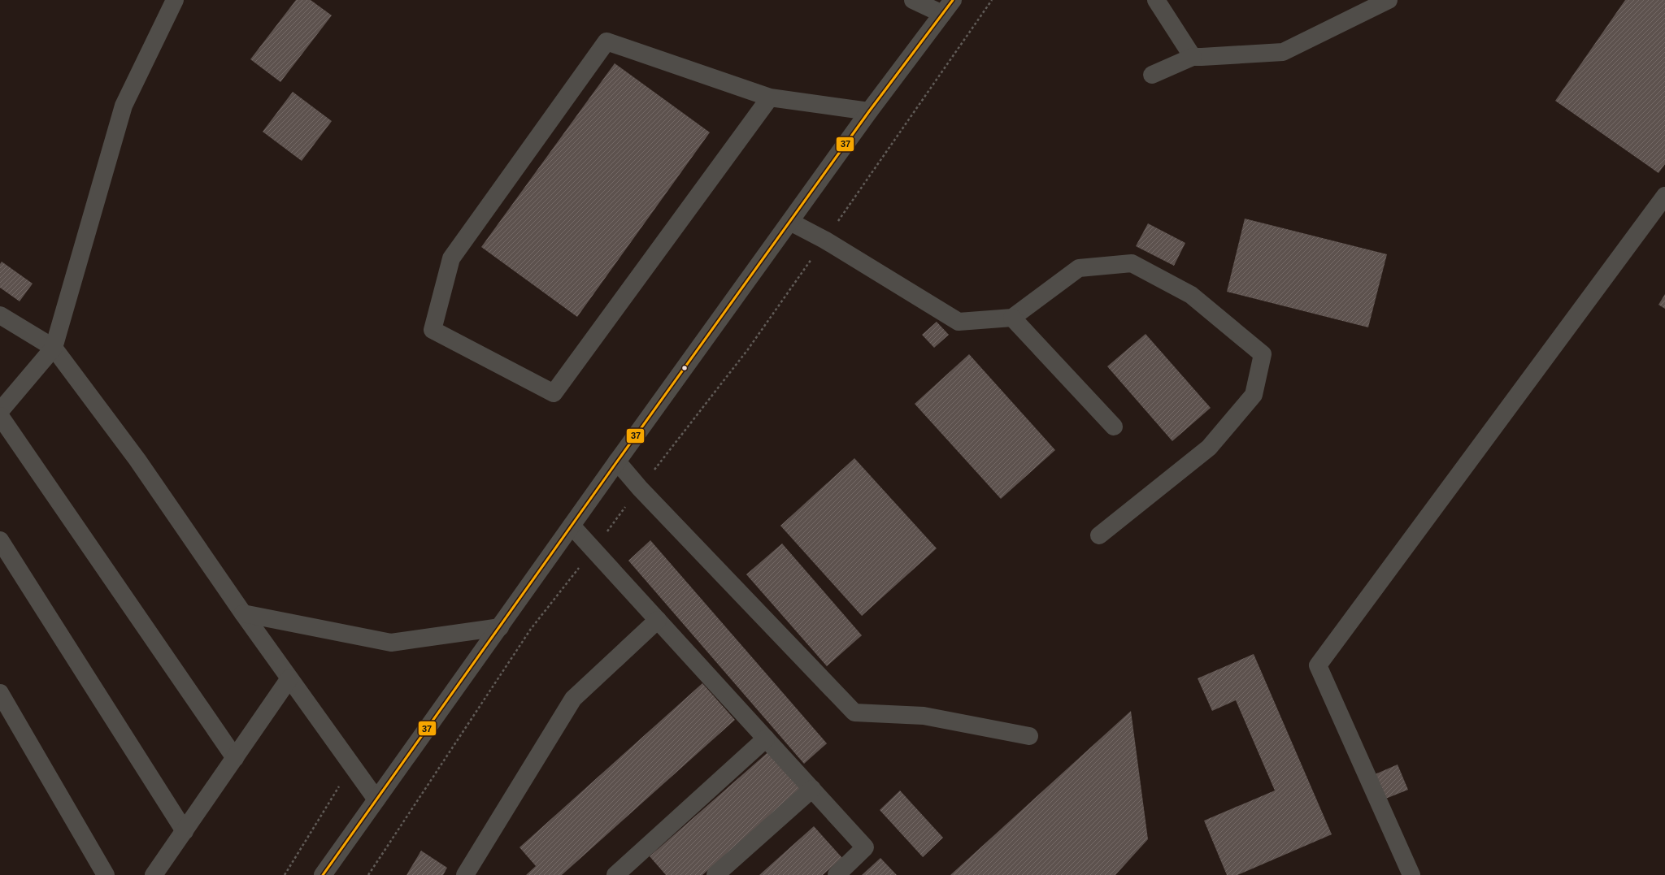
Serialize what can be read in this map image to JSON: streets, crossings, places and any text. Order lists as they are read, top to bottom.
{
  "lines": ["transit line 37"]
}
